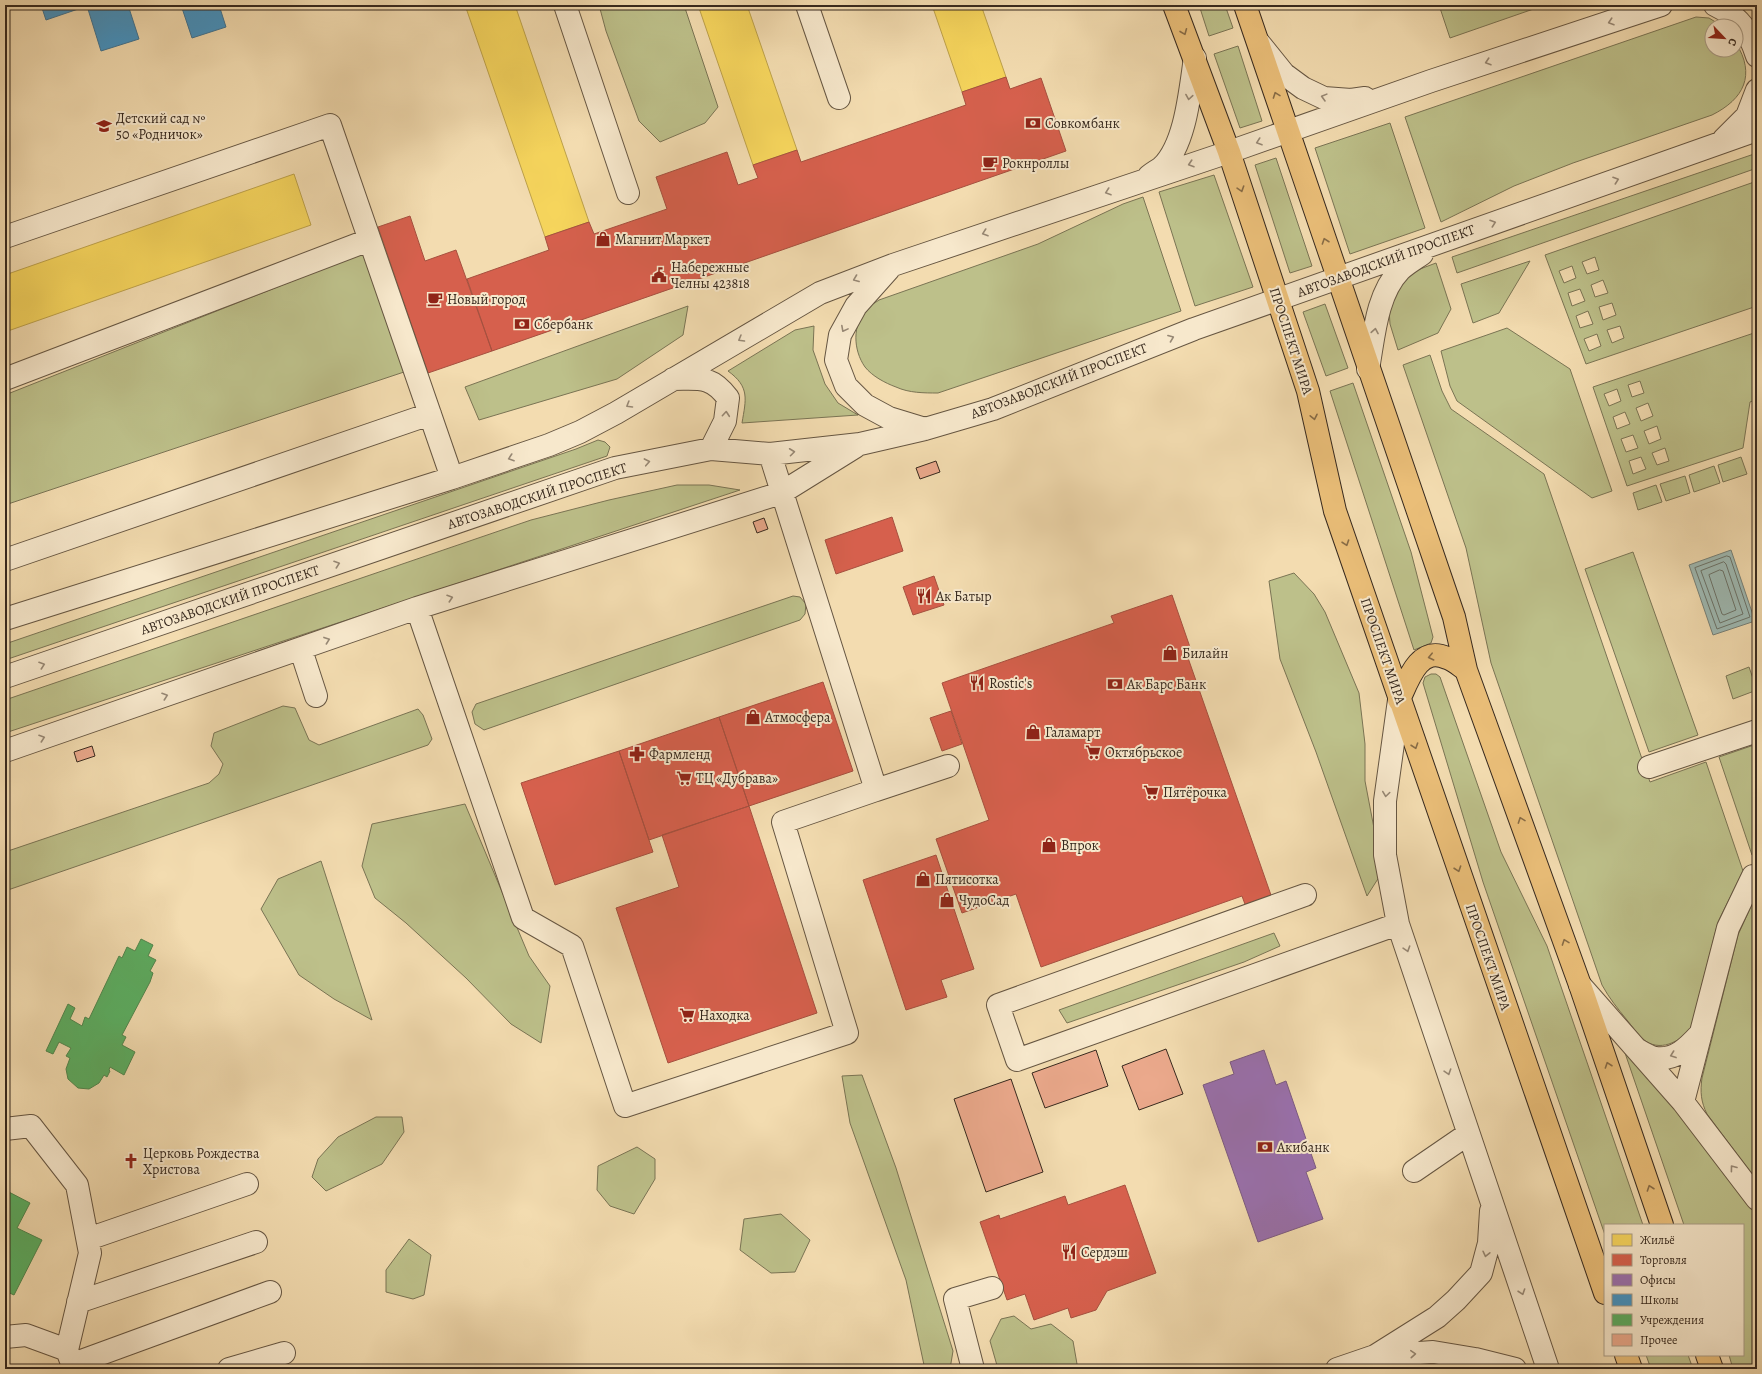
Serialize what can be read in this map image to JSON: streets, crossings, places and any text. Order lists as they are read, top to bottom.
{
  "streets": {
    "main road": ["ПРОСПЕКТ МИРА"],
    "street": ["АВТОЗАВОДСКИЙ ПРОСПЕКТ"]
  },
  "crossings": [
    ["АВТОЗАВОДСКИЙ ПРОСПЕКТ", "ПРОСПЕКТ МИРА"]
  ],
  "places": {
    "bank": [
      "Совкомбанк",
      "Сбербанк",
      "Ак Барс Банк",
      "Акибанк"
    ],
    "school or university": ["Детский сад № 50 «Родничок»"],
    "cafe": ["Рокнроллы", "Новый город"],
    "shop": [
      "Магнит Маркет",
      "Билайн",
      "Атмосфера",
      "Галамарт",
      "Впрок",
      "Пятисотка",
      "ЧудоСад"
    ],
    "public building": ["Набережные Челны 423818"],
    "restaurant": ["Ак Батыр", "Rostic's", "Сердэш"],
    "supermarket": [
      "Октябрьское",
      "ТЦ «Дубрава»",
      "Пятёрочка",
      "Находка"
    ],
    "pharmacy": ["Фармленд"],
    "church": ["Церковь Рождества Христова"]
  },
  "legend": [
    "Жильё",
    "Торговля",
    "Офисы",
    "Школы",
    "Учреждения",
    "Прочее"
  ],
  "north": "bottom right"
}
